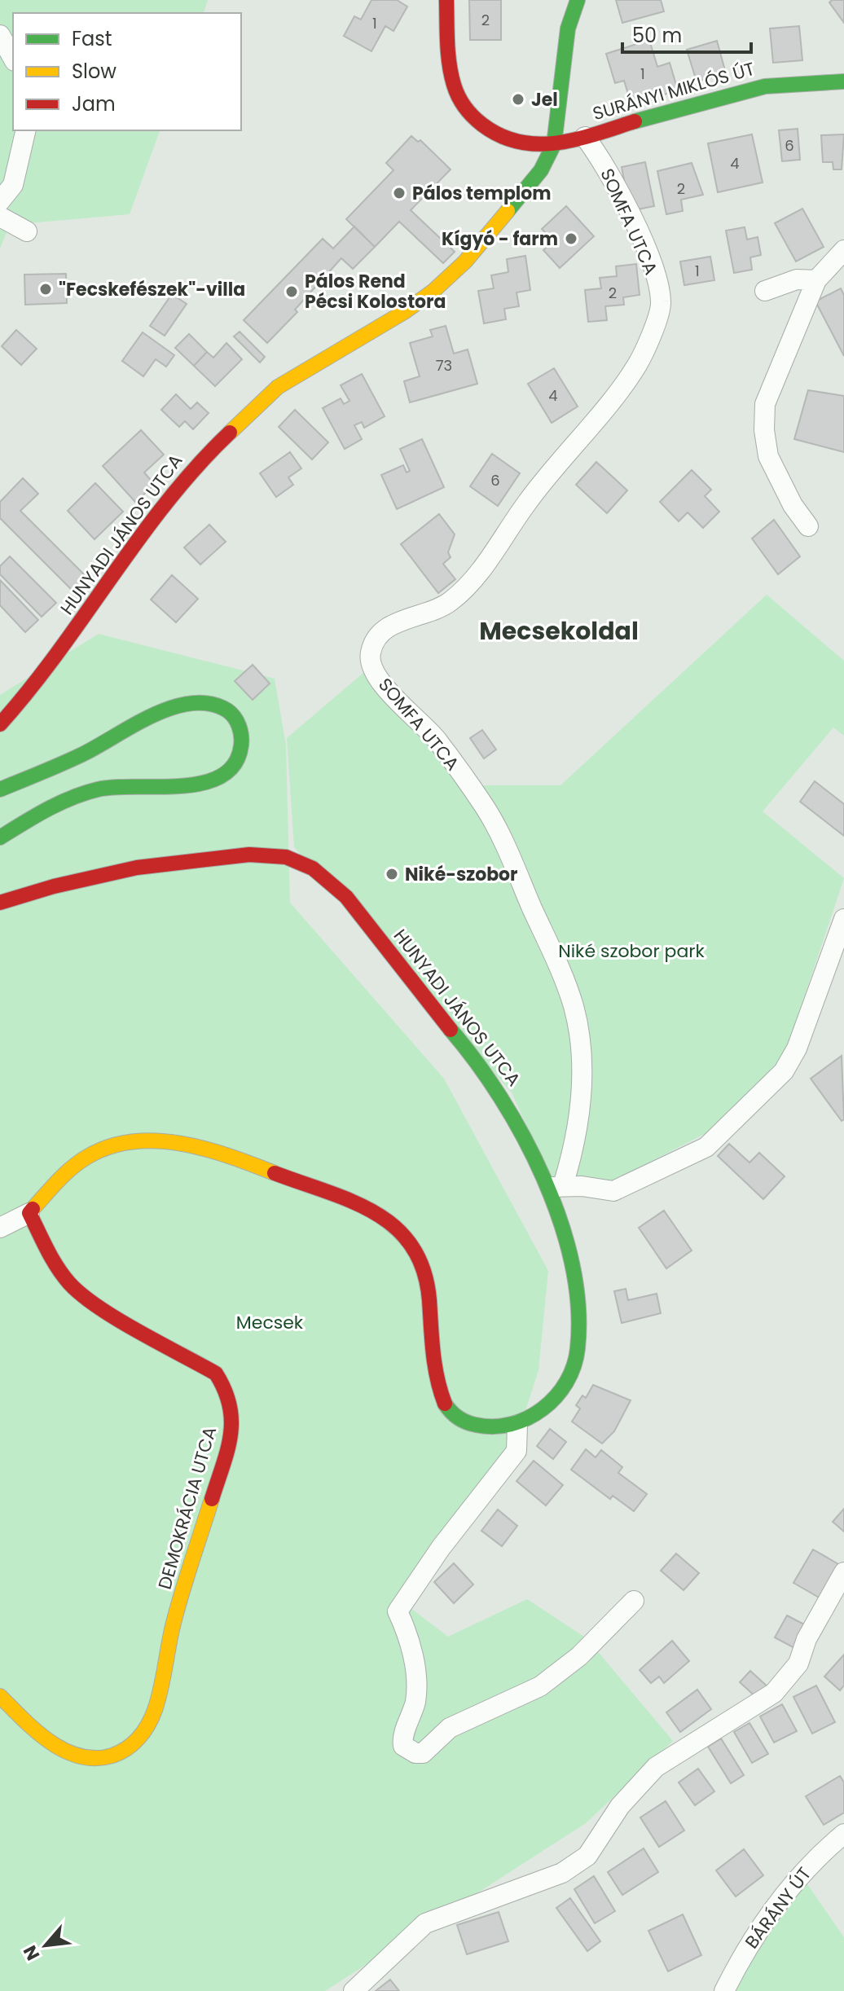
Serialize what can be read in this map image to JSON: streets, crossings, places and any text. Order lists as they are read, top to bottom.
{
  "streets": {
    "street": [
      "SURÁNYI MIKLÓS ÚT",
      "SOMFA UTCA",
      "HUNYADI JÁNOS UTCA",
      "DEMOKRÁCIA UTCA",
      "BÁRÁNY ÚT"
    ]
  },
  "crossings": [
    ["SURÁNYI MIKLÓS ÚT", "SOMFA UTCA"],
    ["SURÁNYI MIKLÓS ÚT", "HUNYADI JÁNOS UTCA"],
    ["SOMFA UTCA", "HUNYADI JÁNOS UTCA"]
  ],
  "districts": ["Mecsekoldal"],
  "parks": ["Niké szobor park", "Mecsek"],
  "places": [
    "Jel",
    "Pálos templom",
    "Kígyó - farm",
    "\"Fecskefészek\"-villa",
    "Pálos Rend Pécsi Kolostora",
    "Niké-szobor"
  ],
  "house_numbers": [
    "2",
    "1",
    "1",
    "6",
    "4",
    "2",
    "1",
    "2",
    "73",
    "4",
    "6"
  ],
  "legend": ["Fast", "Slow", "Jam"],
  "scale_bar": "50 m",
  "north": "bottom left"
}
